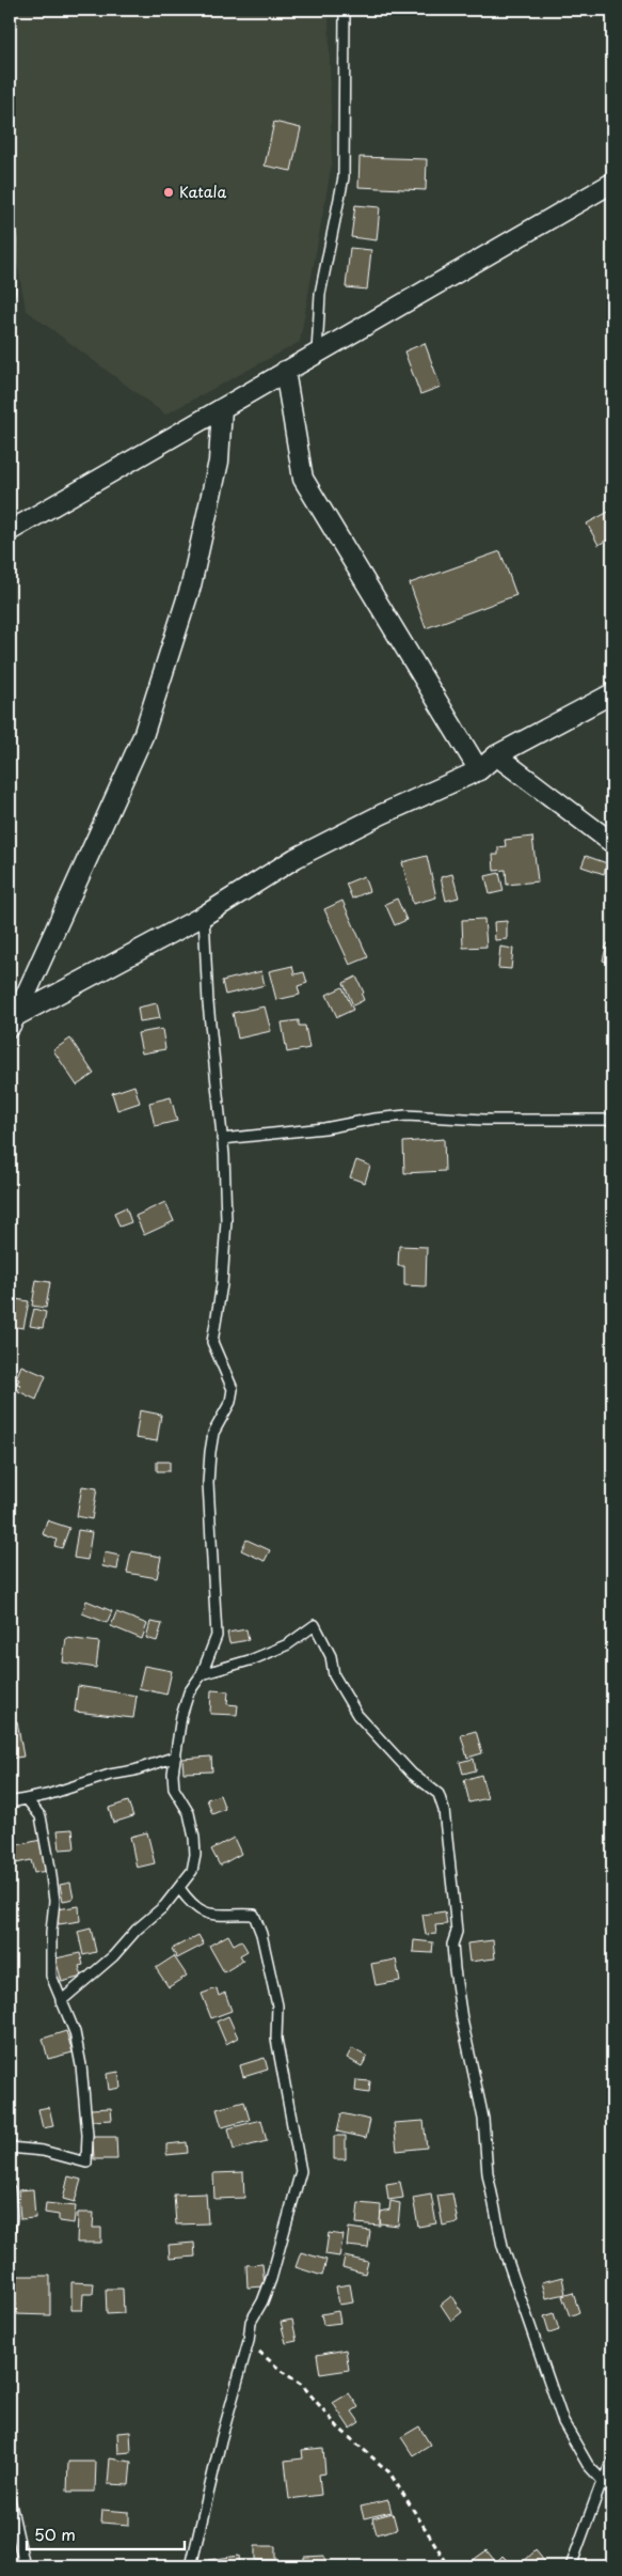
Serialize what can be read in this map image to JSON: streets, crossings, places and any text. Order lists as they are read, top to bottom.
{
  "places": ["Katala"],
  "scale_bar": "50 m"
}
